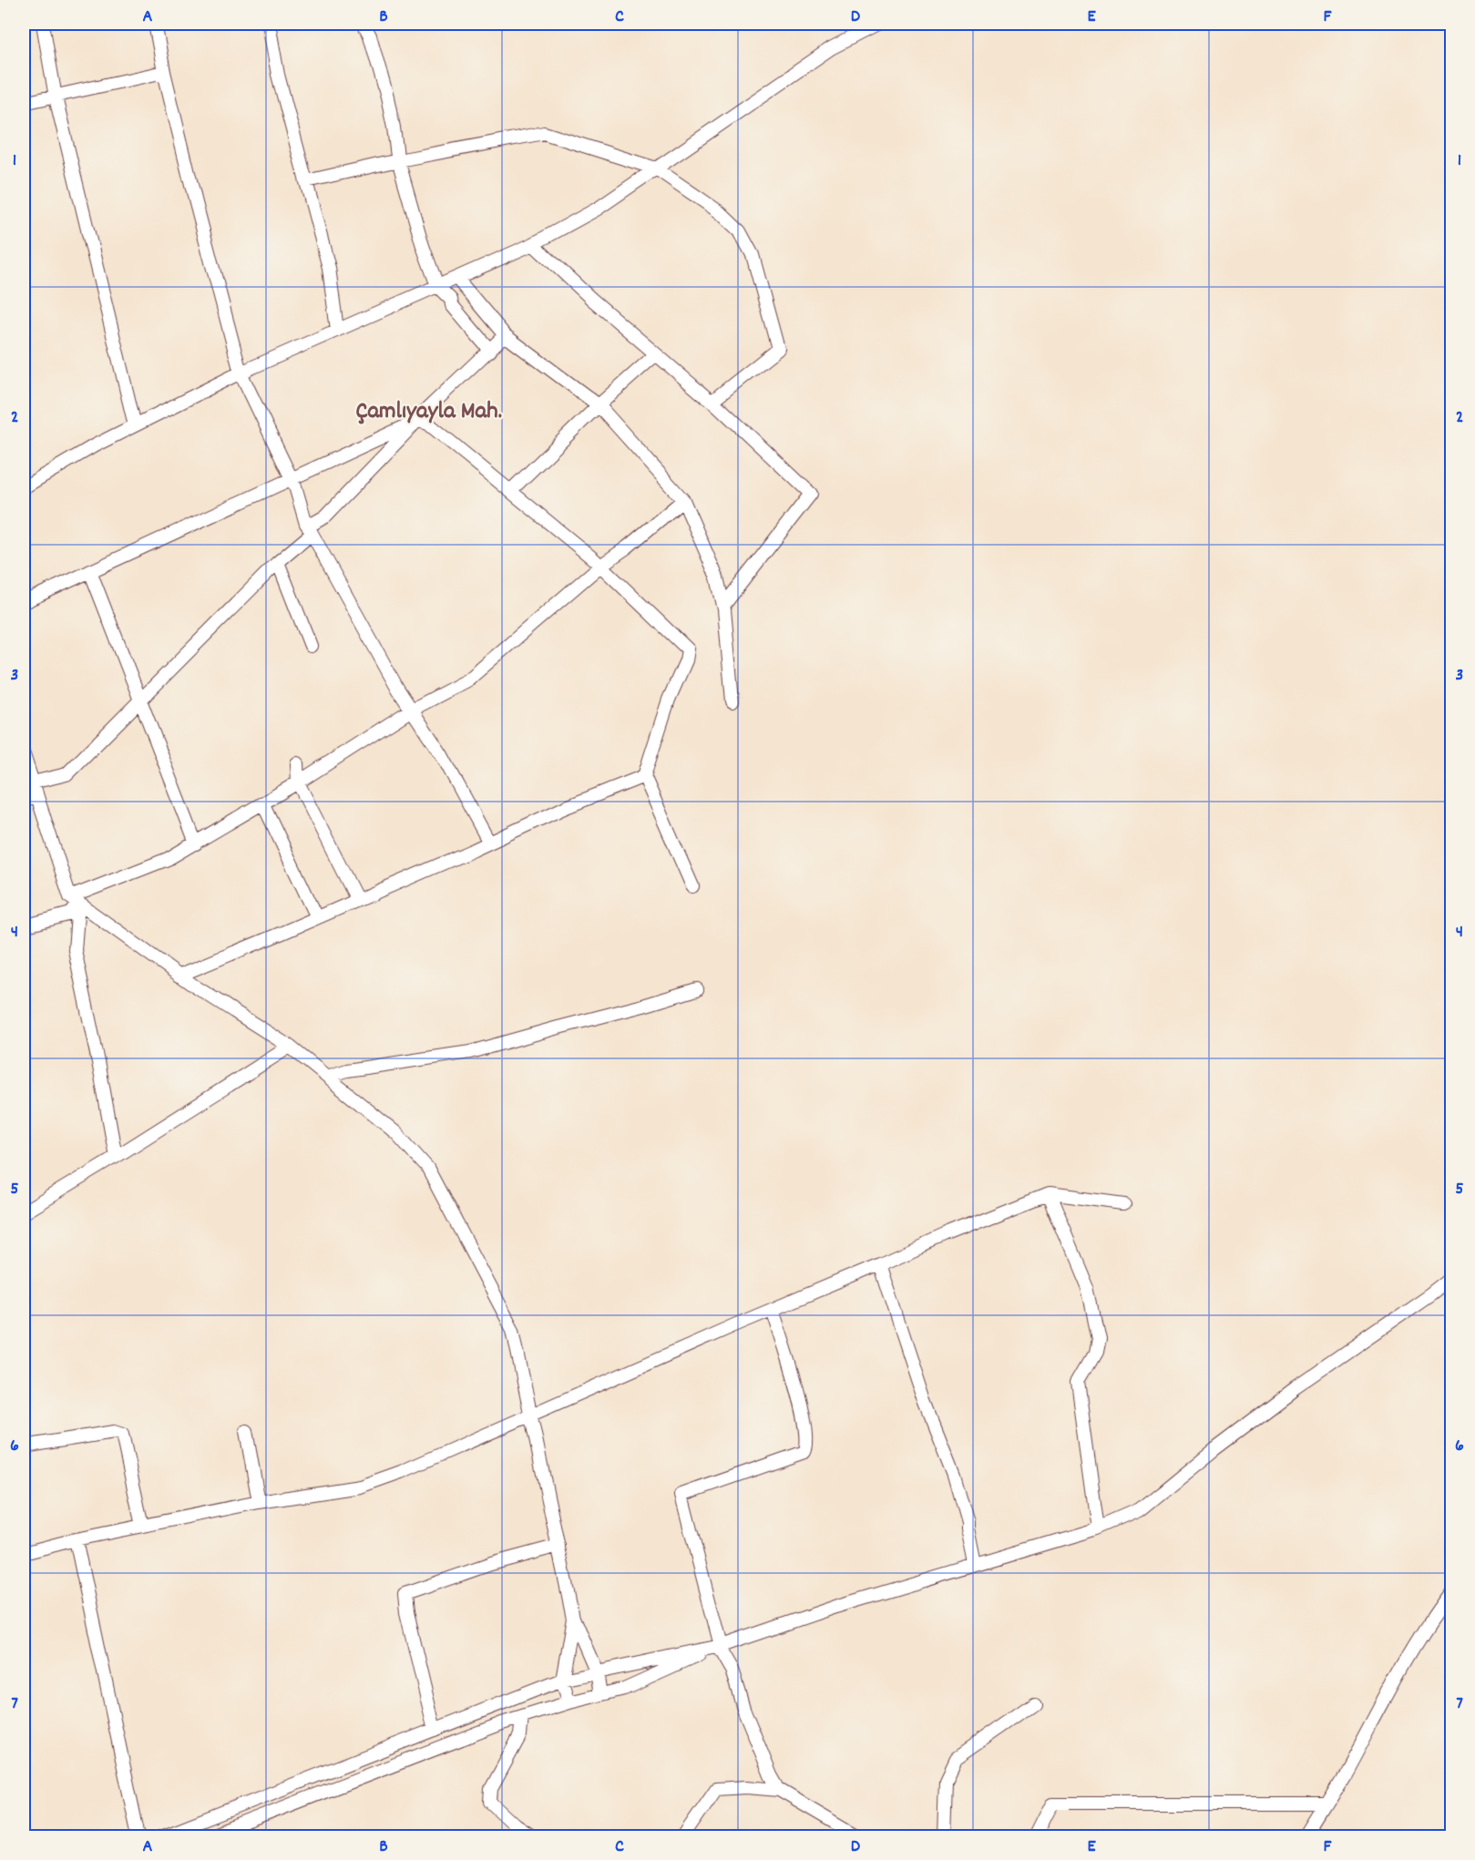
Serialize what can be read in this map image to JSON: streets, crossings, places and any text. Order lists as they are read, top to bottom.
{
  "districts": ["Çamlıyayla Mah."],
  "grid": {
    "columns": [
      "A",
      "B",
      "C",
      "D",
      "E",
      "F"
    ],
    "rows": [
      "1",
      "2",
      "3",
      "4",
      "5",
      "6",
      "7"
    ]
  }
}
